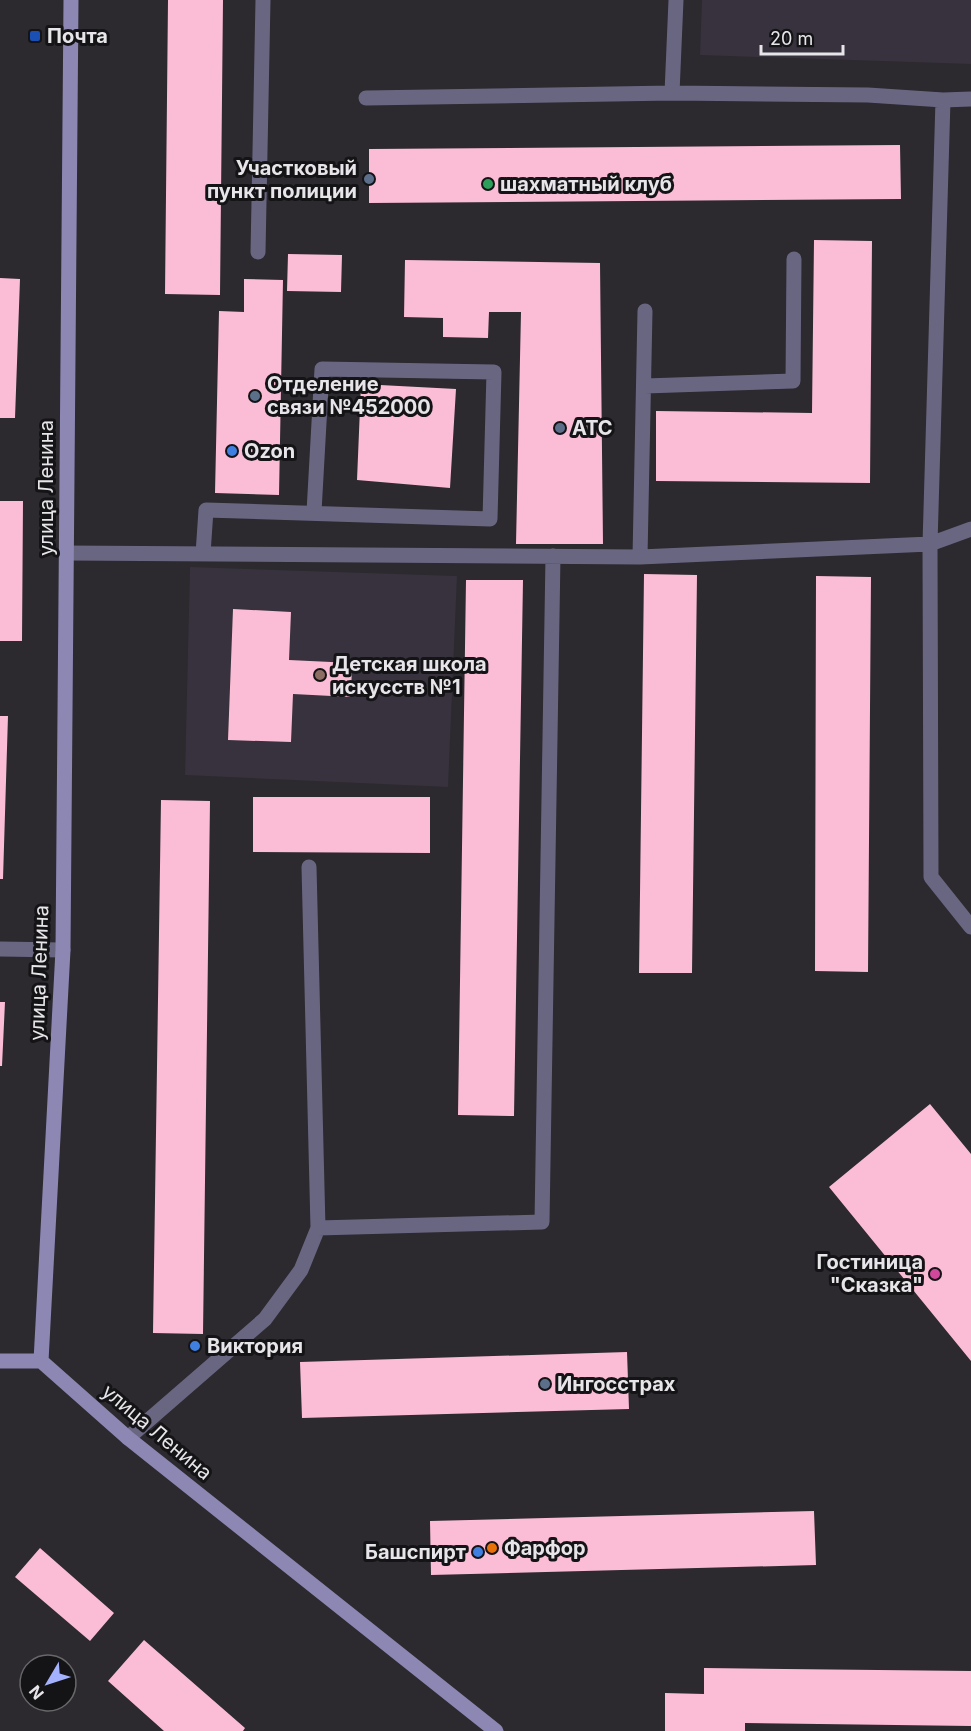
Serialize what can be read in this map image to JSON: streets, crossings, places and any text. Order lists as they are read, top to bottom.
{
  "streets": {
    "main road": ["улица Ленина"]
  },
  "places": {
    "transit": ["Почта"],
    "other": [
      "Участковый пункт полиции",
      "шахматный клуб",
      "Отделение связи №452000",
      "АТС",
      "Ozon",
      "Детская школа искусств №1",
      "Гостиница \"Сказка\"",
      "Виктория",
      "Ингосстрах",
      "Фарфор",
      "Башспирт"
    ]
  },
  "scale_bar": "20 m",
  "north": "bottom left"
}
